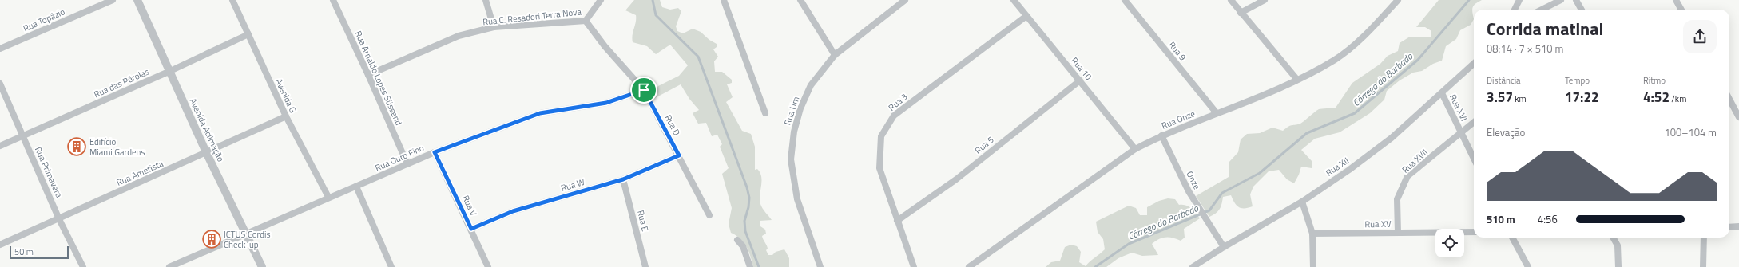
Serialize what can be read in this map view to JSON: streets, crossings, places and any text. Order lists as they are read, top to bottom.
{
  "streets": {
    "street": [
      "Rua C. Resadori Terra Nova",
      "Rua Topázio",
      "Rua 9",
      "Rua 10",
      "Rua Arnaldo Lopes Süssend",
      "Rua das Pérolas",
      "Avenida G",
      "Rua 3",
      "Rua XVI",
      "Rua Um",
      "Rua Onze",
      "Rua D",
      "Avenida Aclimação",
      "Rua 5",
      "Rua Ouro Fino",
      "Rua XVII",
      "Rua XII",
      "Rua Primavera",
      "Rua Ametista",
      "Onze",
      "Rua W",
      "Rua V",
      "Rua E",
      "Rua XV"
    ]
  },
  "crossings": [
    ["Rua C. Resadori Terra Nova", "Rua Arnaldo Lopes Süssend"],
    ["Rua C. Resadori Terra Nova", "Rua D"],
    ["Rua 9", "Rua Onze"],
    ["Rua 10", "Rua 3"],
    ["Rua 10", "Rua Onze"],
    ["Rua 10", "Rua 5"],
    ["Rua Arnaldo Lopes Süssend", "Rua Ouro Fino"],
    ["Rua das Pérolas", "Avenida G"],
    ["Rua das Pérolas", "Avenida Aclimação"],
    ["Rua das Pérolas", "Rua Primavera"],
    ["Avenida G", "Rua Ouro Fino"],
    ["Avenida G", "Rua Ametista"],
    ["Rua 3", "Rua 5"],
    ["Rua XVI", "Rua XVII"],
    ["Rua XVI", "Rua XII"],
    ["Rua Onze", "Onze"],
    ["Rua D", "Rua Ouro Fino"],
    ["Rua D", "Rua W"],
    ["Avenida Aclimação", "Rua Ouro Fino"],
    ["Avenida Aclimação", "Rua Ametista"],
    ["Rua Ouro Fino", "Rua V"],
    ["Rua XVII", "Rua XV"],
    ["Rua XII", "Onze"],
    ["Rua Primavera", "Rua Ametista"],
    ["Rua W", "Rua V"],
    ["Rua W", "Rua E"]
  ],
  "water": ["Córrego do Barbado"],
  "places": {
    "building": ["Edifício Miami Gardens", "ICTUS Cordis Check-up"]
  },
  "scale_bar": "50 m",
  "page": {
    "heading": ["Corrida matinal", "08:14 · 7 × 510 m"],
    "stats": [
      ["Distância", "3.57 km"],
      ["Tempo", "17:22"],
      ["Ritmo", "4:52 /km"]
    ],
    "chart": ["Elevação", "100–104 m"],
    "list": [
      {
        "name": "510 m",
        "note": "4:56"
      }
    ],
    "scale": "50 m"
  }
}
